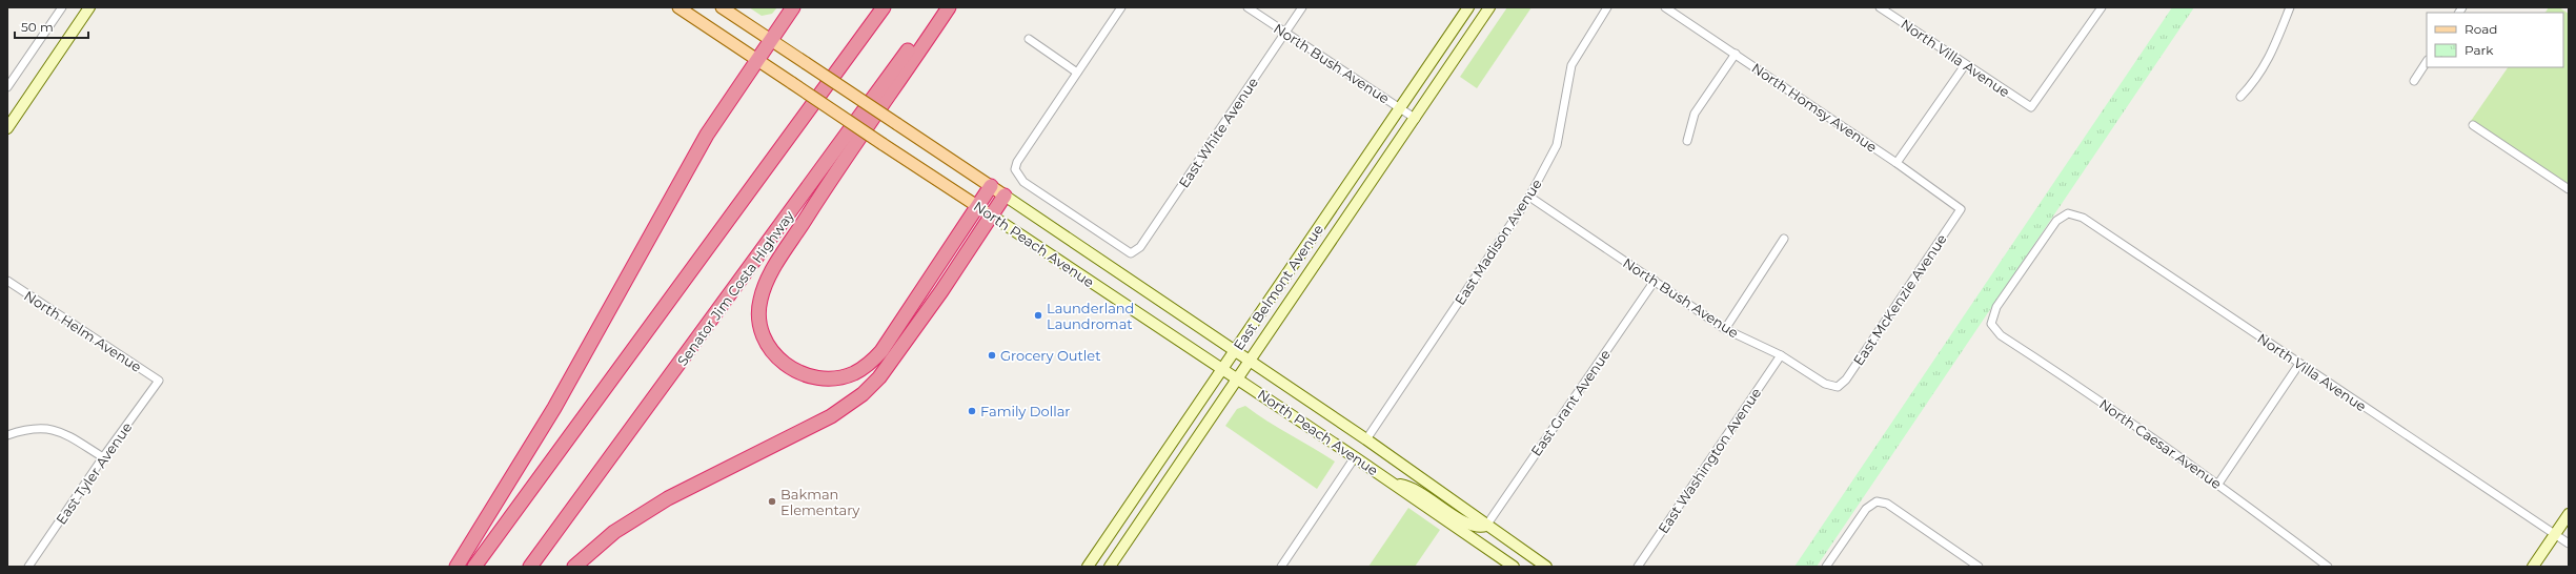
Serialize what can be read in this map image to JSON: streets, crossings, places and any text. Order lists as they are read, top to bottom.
{
  "streets": {
    "highway": ["Senator Jim Costa Highway"],
    "main road": ["North Peach Avenue", "East Belmont Avenue"],
    "street": [
      "North Villa Avenue",
      "North Bush Avenue",
      "North Homsy Avenue",
      "East White Avenue",
      "East Madison Avenue",
      "East McKenzie Avenue",
      "North Helm Avenue",
      "East Grant Avenue",
      "North Caesar Avenue",
      "East Washington Avenue",
      "East Tyler Avenue"
    ]
  },
  "crossings": [
    ["North Villa Avenue", "North Caesar Avenue"],
    ["North Bush Avenue", "East White Avenue"],
    ["North Bush Avenue", "East Madison Avenue"],
    ["North Bush Avenue", "East Belmont Avenue"],
    ["North Bush Avenue", "East McKenzie Avenue"],
    ["North Bush Avenue", "East Grant Avenue"],
    ["North Bush Avenue", "East Washington Avenue"],
    ["North Homsy Avenue", "East McKenzie Avenue"],
    ["East Madison Avenue", "North Peach Avenue"],
    ["North Peach Avenue", "East Belmont Avenue"],
    ["North Peach Avenue", "East Grant Avenue"],
    ["North Helm Avenue", "East Tyler Avenue"]
  ],
  "places": [
    "Launderland Laundromat",
    "Grocery Outlet",
    "Family Dollar",
    "Bakman Elementary"
  ],
  "legend": ["Road", "Park"],
  "scale_bar": "50 m"
}
